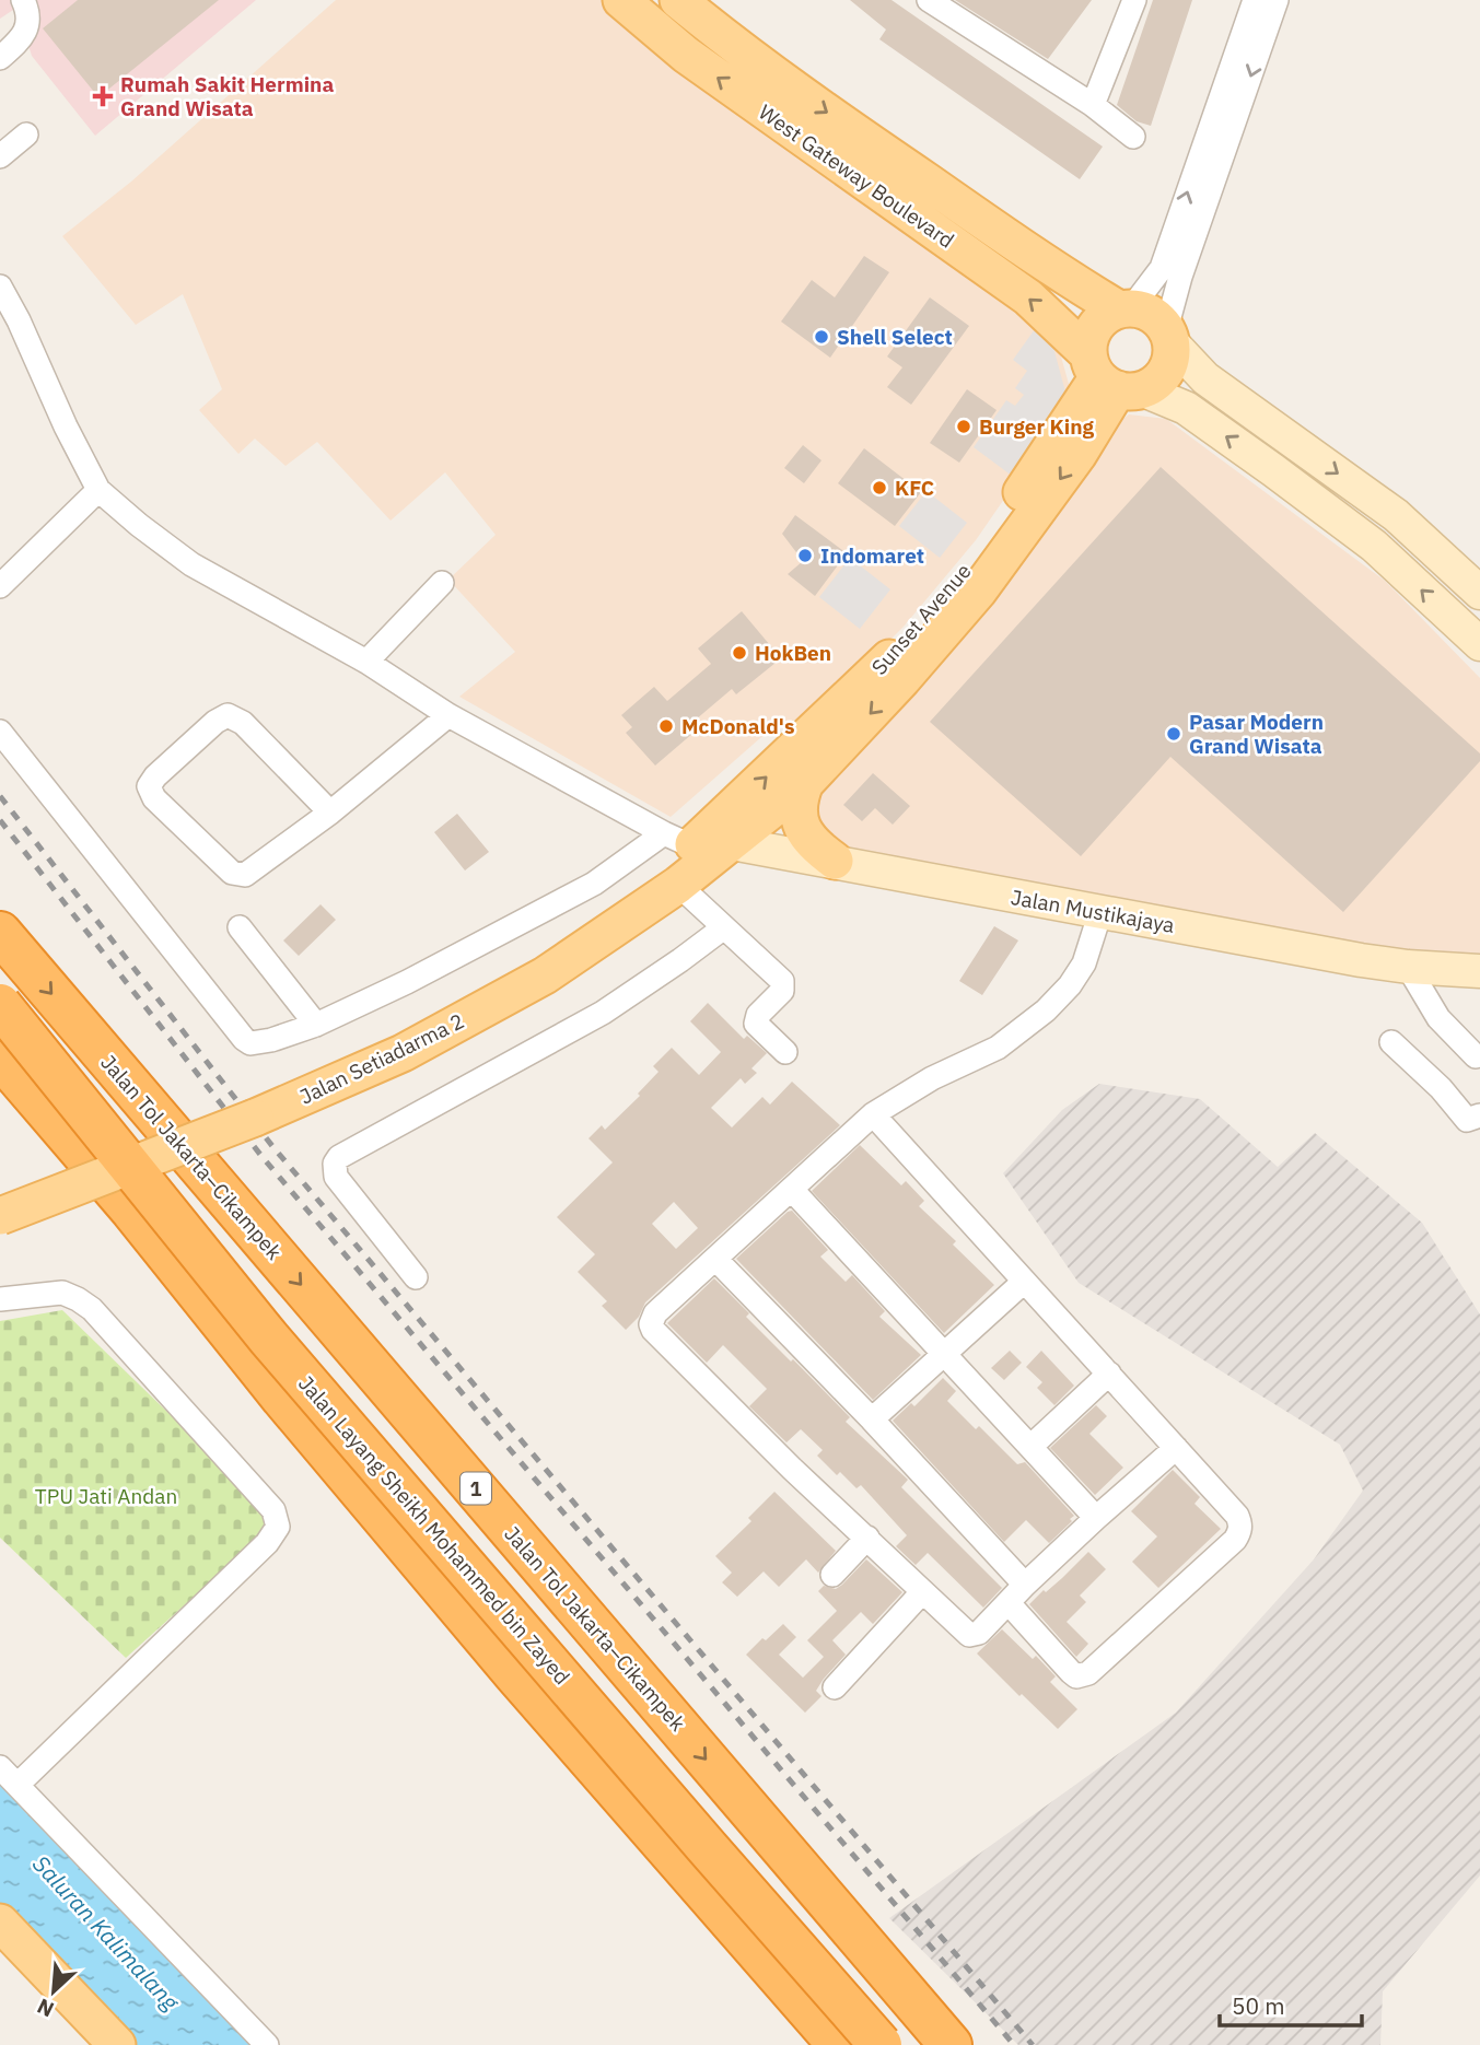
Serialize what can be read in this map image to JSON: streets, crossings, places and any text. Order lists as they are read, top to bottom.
{
  "streets": {
    "highway": ["Jalan Tol Jakarta–Cikampek", "1", "Jalan Layang Sheikh Mohammed bin Zayed"],
    "main road": [
      "West Gateway Boulevard",
      "Sunset Avenue",
      "Jalan Mustikajaya",
      "Jalan Setiadarma 2"
    ]
  },
  "crossings": [
    ["West Gateway Boulevard", "Sunset Avenue"],
    ["Sunset Avenue", "Jalan Mustikajaya"],
    ["Sunset Avenue", "Jalan Setiadarma 2"],
    ["Jalan Mustikajaya", "Jalan Setiadarma 2"]
  ],
  "water": ["Saluran Kalimalang"],
  "parks": ["TPU Jati Andan"],
  "places": {
    "health": ["Rumah Sakit Hermina Grand Wisata"],
    "other": [
      "Shell Select",
      "Burger King",
      "KFC",
      "Indomaret",
      "HokBen",
      "McDonald's",
      "Pasar Modern Grand Wisata"
    ]
  },
  "scale_bar": "50 m",
  "north": "bottom left"
}
